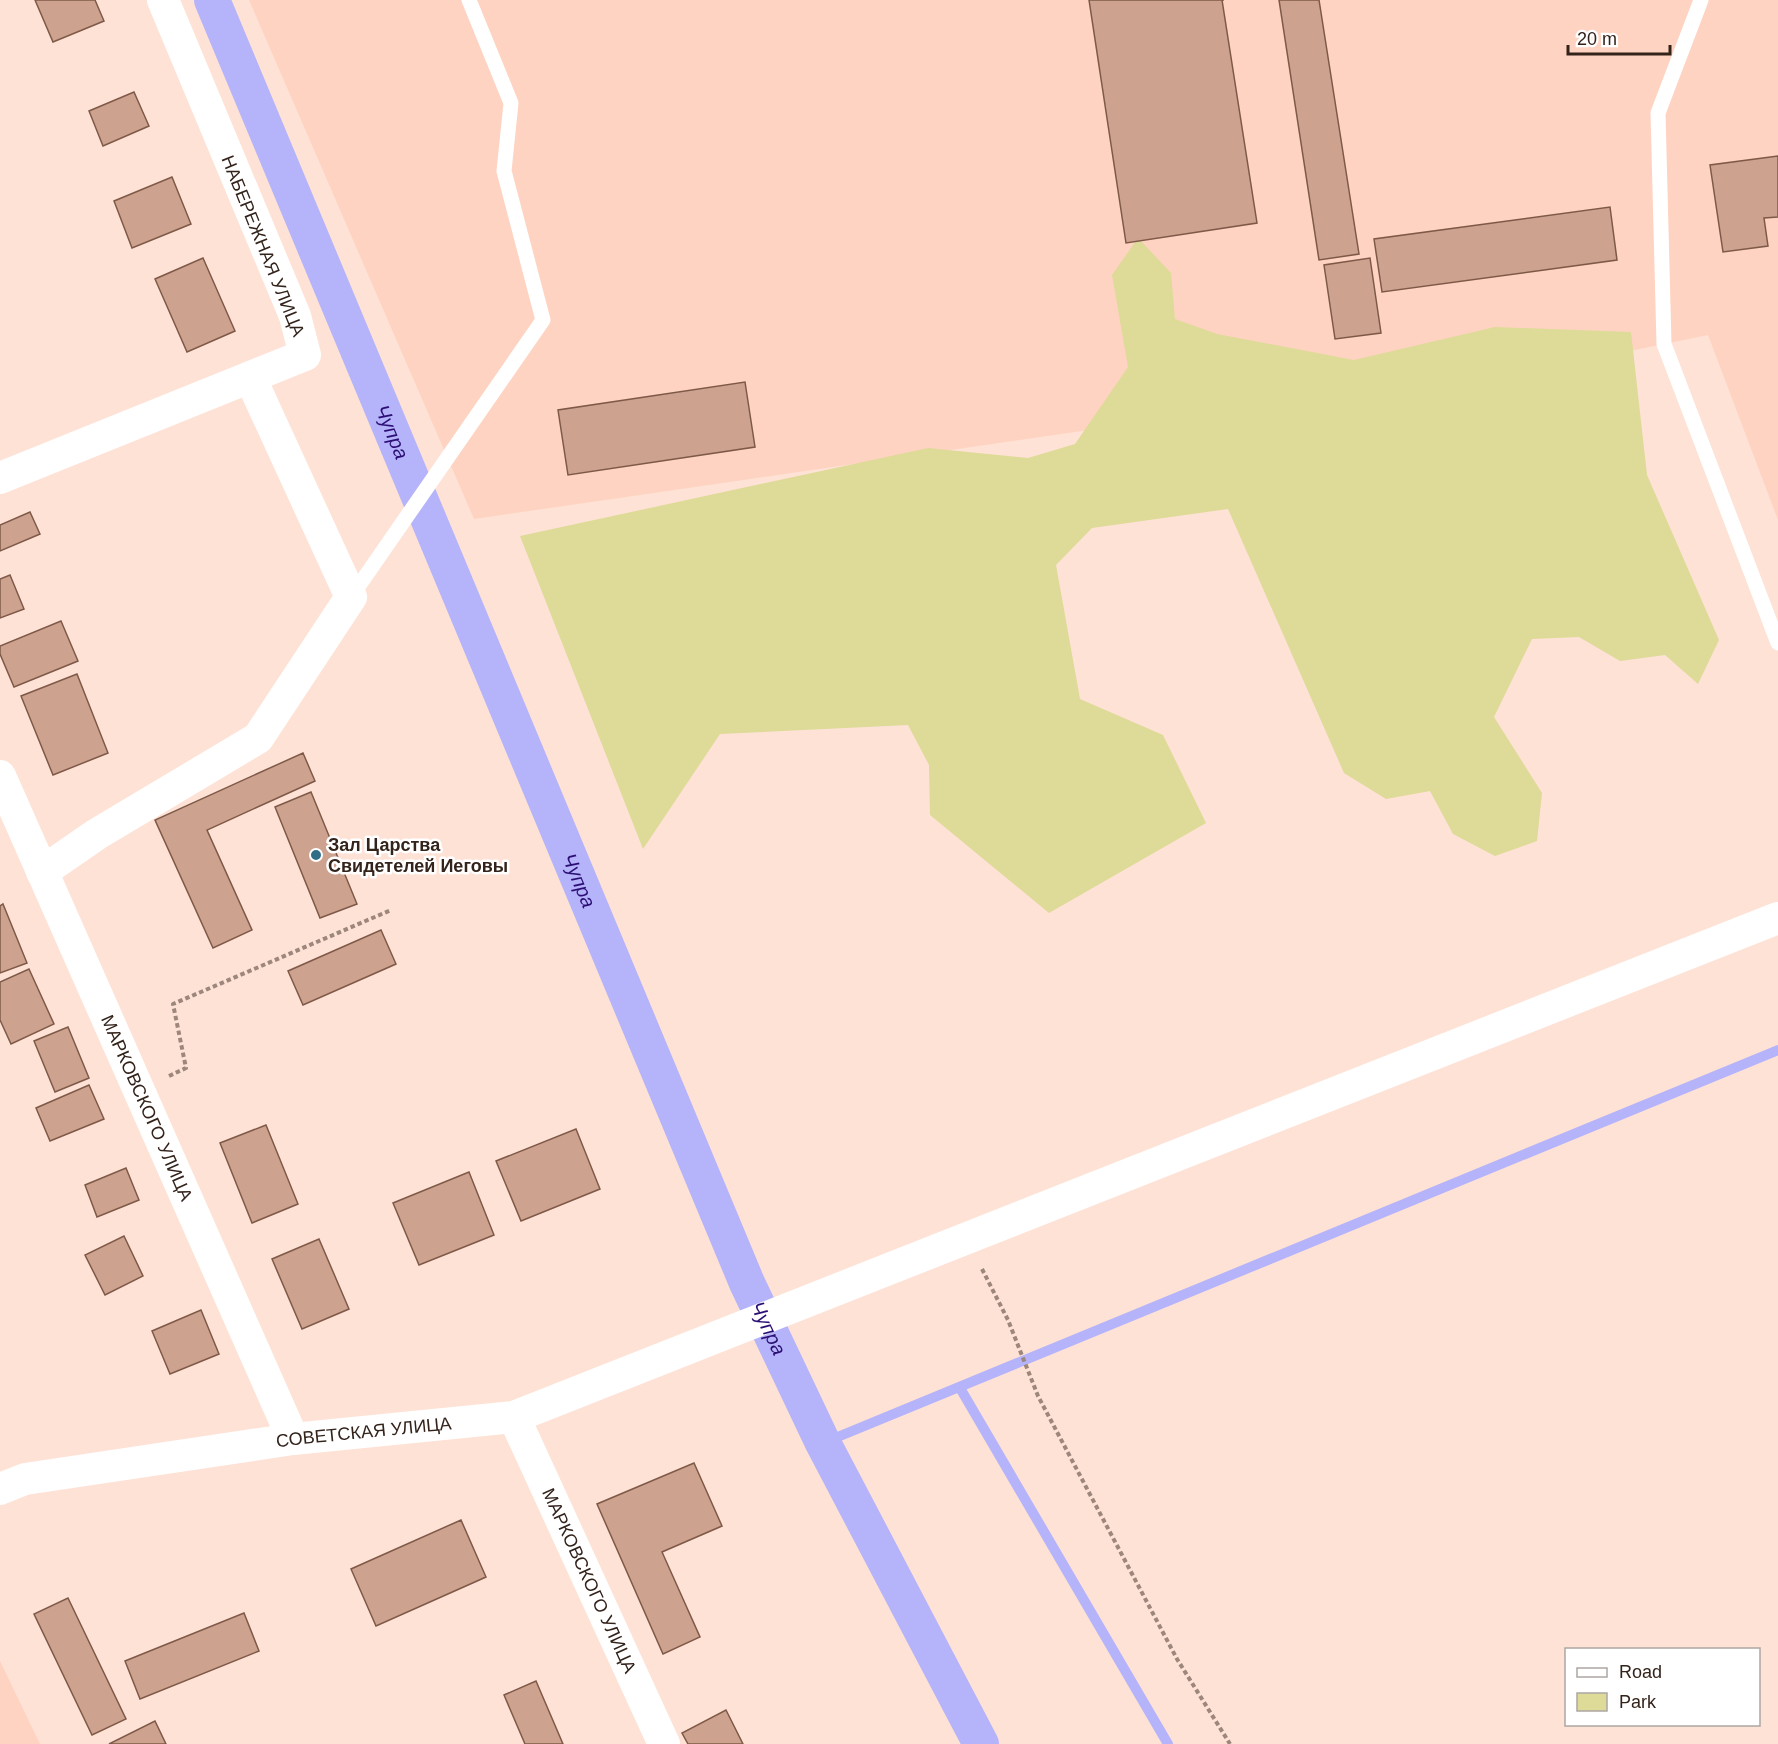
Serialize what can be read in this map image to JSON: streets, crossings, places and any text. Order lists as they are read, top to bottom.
{
  "streets": {
    "street": ["НАБЕРЕЖНАЯ УЛИЦА", "МАРКОВСКОГО УЛИЦА", "СОВЕТСКАЯ УЛИЦА"]
  },
  "crossings": [
    ["МАРКОВСКОГО УЛИЦА", "СОВЕТСКАЯ УЛИЦА"]
  ],
  "water": ["Чупра"],
  "places": ["Зал Царства Свидетелей Иеговы"],
  "legend": ["Road", "Park"],
  "scale_bar": "20 m"
}
